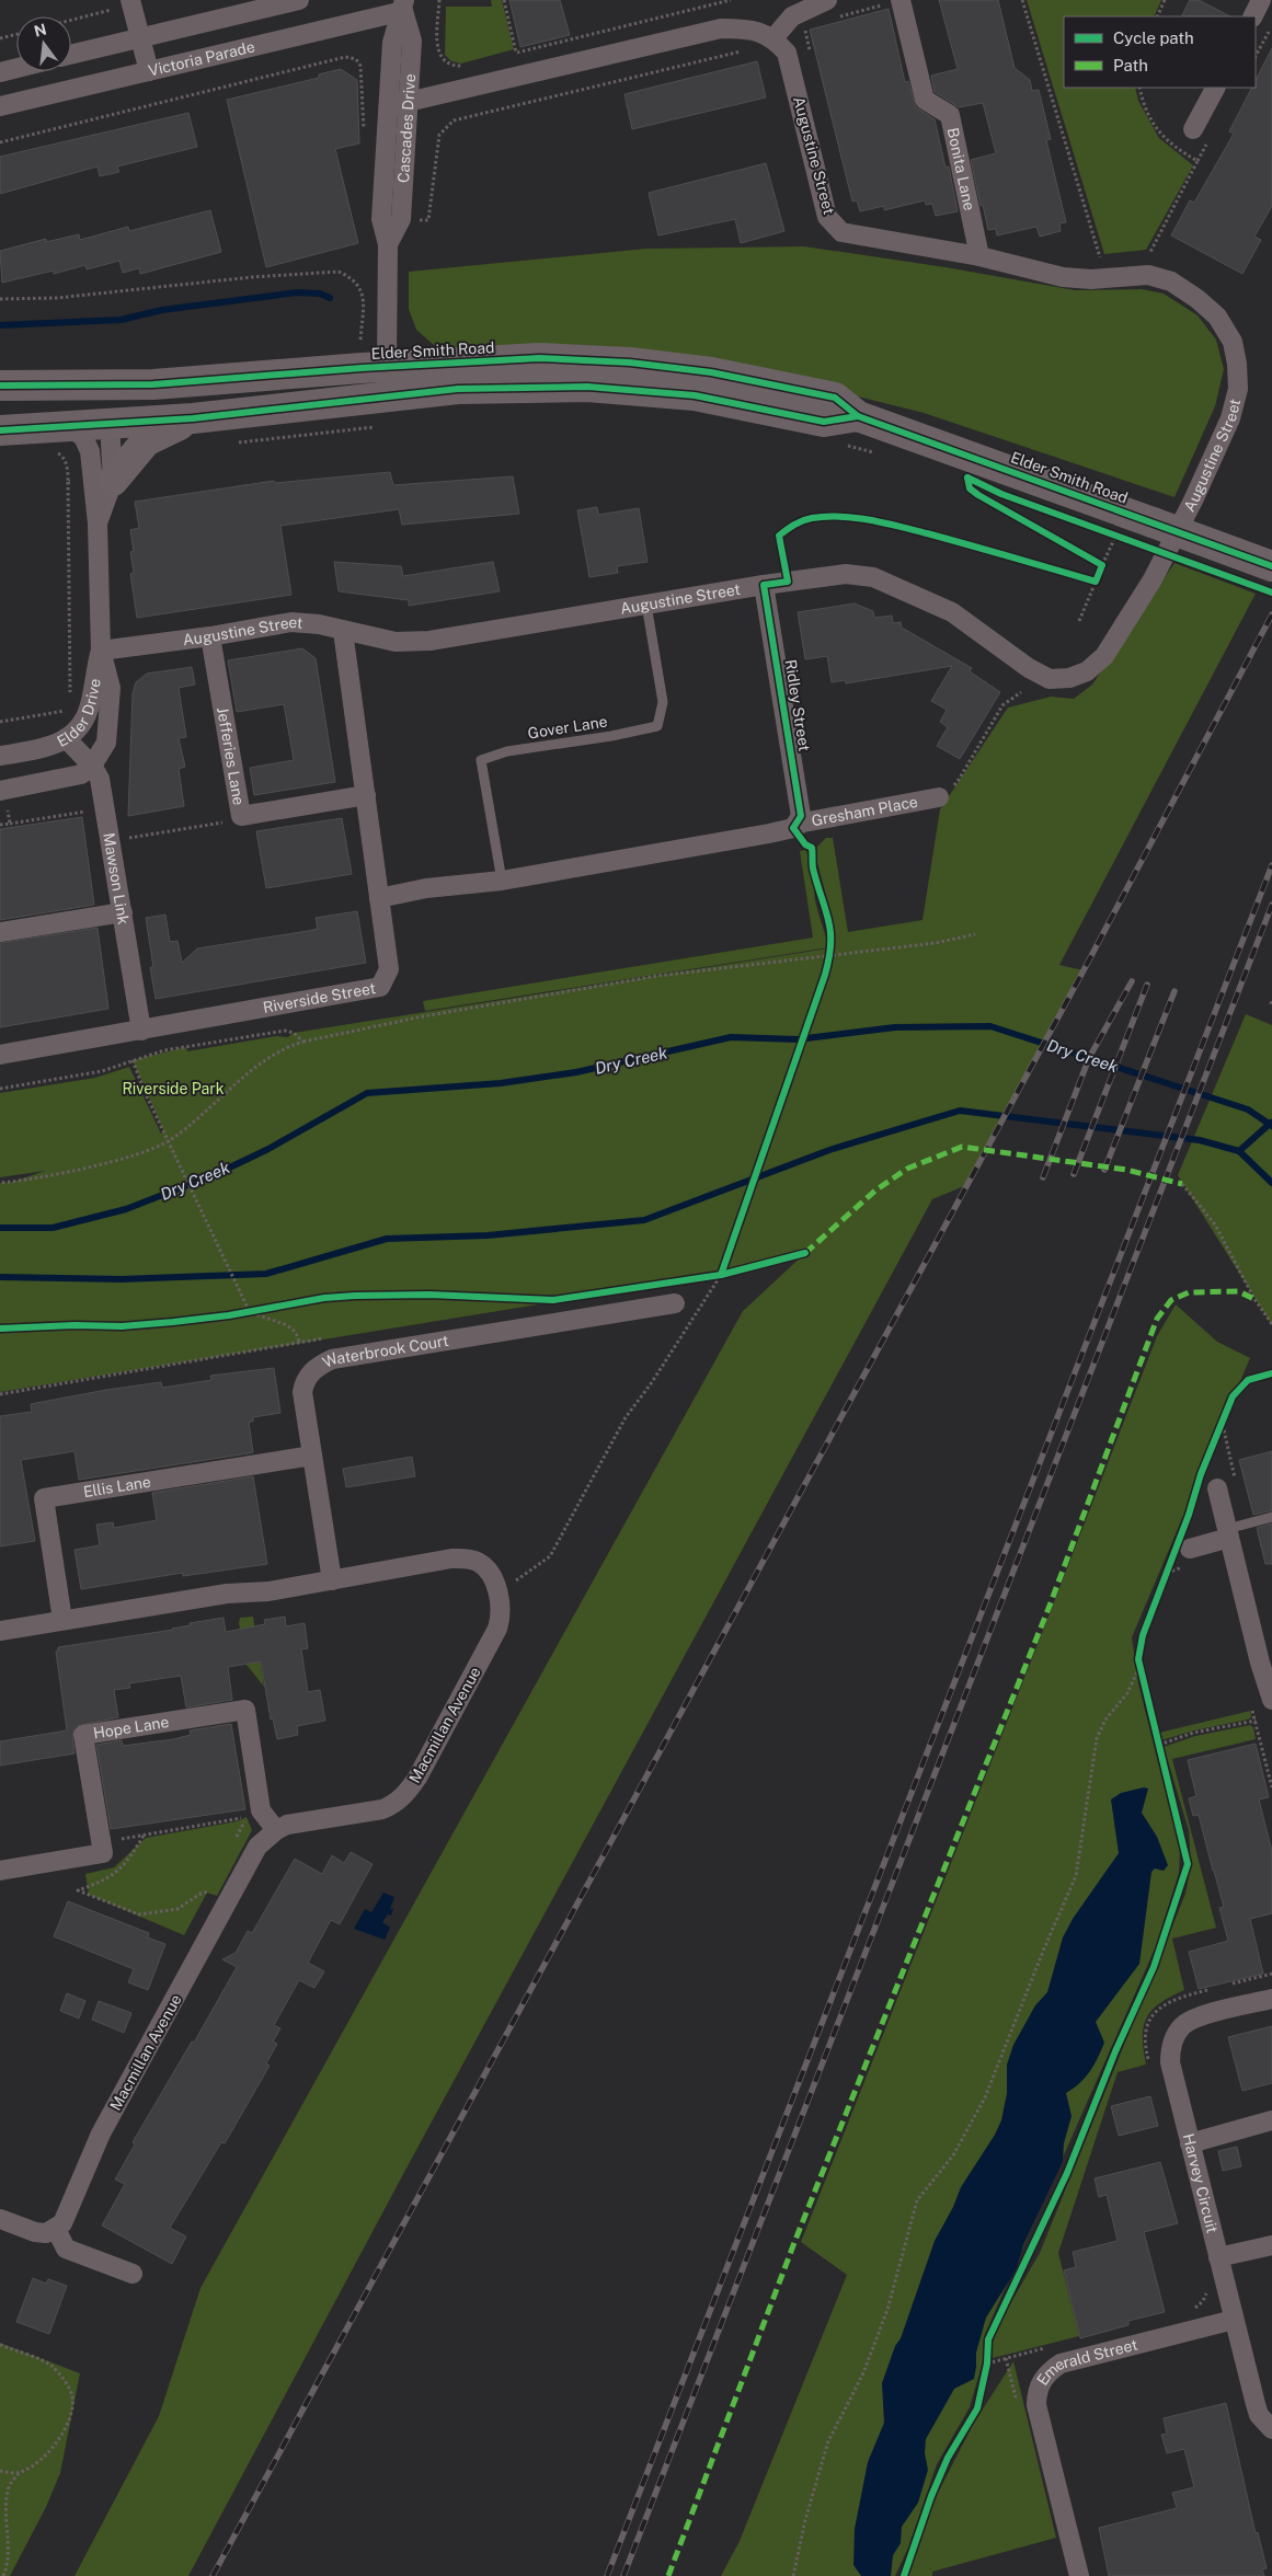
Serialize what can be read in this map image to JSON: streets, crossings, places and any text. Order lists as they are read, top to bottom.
{
  "streets": {
    "main road": ["Elder Smith Road"],
    "street": [
      "Victoria Parade",
      "Cascades Drive",
      "Augustine Street",
      "Bonita Lane",
      "Ridley Street",
      "Elder Drive",
      "Jefferies Lane",
      "Gresham Place",
      "Mawson Link",
      "Riverside Street",
      "Waterbrook Court",
      "Ellis Lane",
      "Macmillan Avenue",
      "Hope Lane",
      "Harvey Circuit",
      "Emerald Street"
    ],
    "lane": ["Gover Lane"]
  },
  "crossings": [
    ["Victoria Parade", "Cascades Drive"],
    ["Cascades Drive", "Elder Smith Road"],
    ["Augustine Street", "Bonita Lane"],
    ["Augustine Street", "Ridley Street"],
    ["Augustine Street", "Elder Drive"],
    ["Augustine Street", "Gover Lane"],
    ["Augustine Street", "Jefferies Lane"],
    ["Augustine Street", "Riverside Street"],
    ["Elder Smith Road", "Elder Drive"],
    ["Ridley Street", "Gresham Place"],
    ["Elder Drive", "Mawson Link"],
    ["Jefferies Lane", "Riverside Street"],
    ["Mawson Link", "Riverside Street"],
    ["Waterbrook Court", "Ellis Lane"],
    ["Waterbrook Court", "Macmillan Avenue"],
    ["Ellis Lane", "Macmillan Avenue"],
    ["Macmillan Avenue", "Hope Lane"],
    ["Harvey Circuit", "Emerald Street"]
  ],
  "water": ["Dry Creek"],
  "parks": ["Riverside Park"],
  "legend": ["Cycle path", "Path"],
  "north": "top"
}
